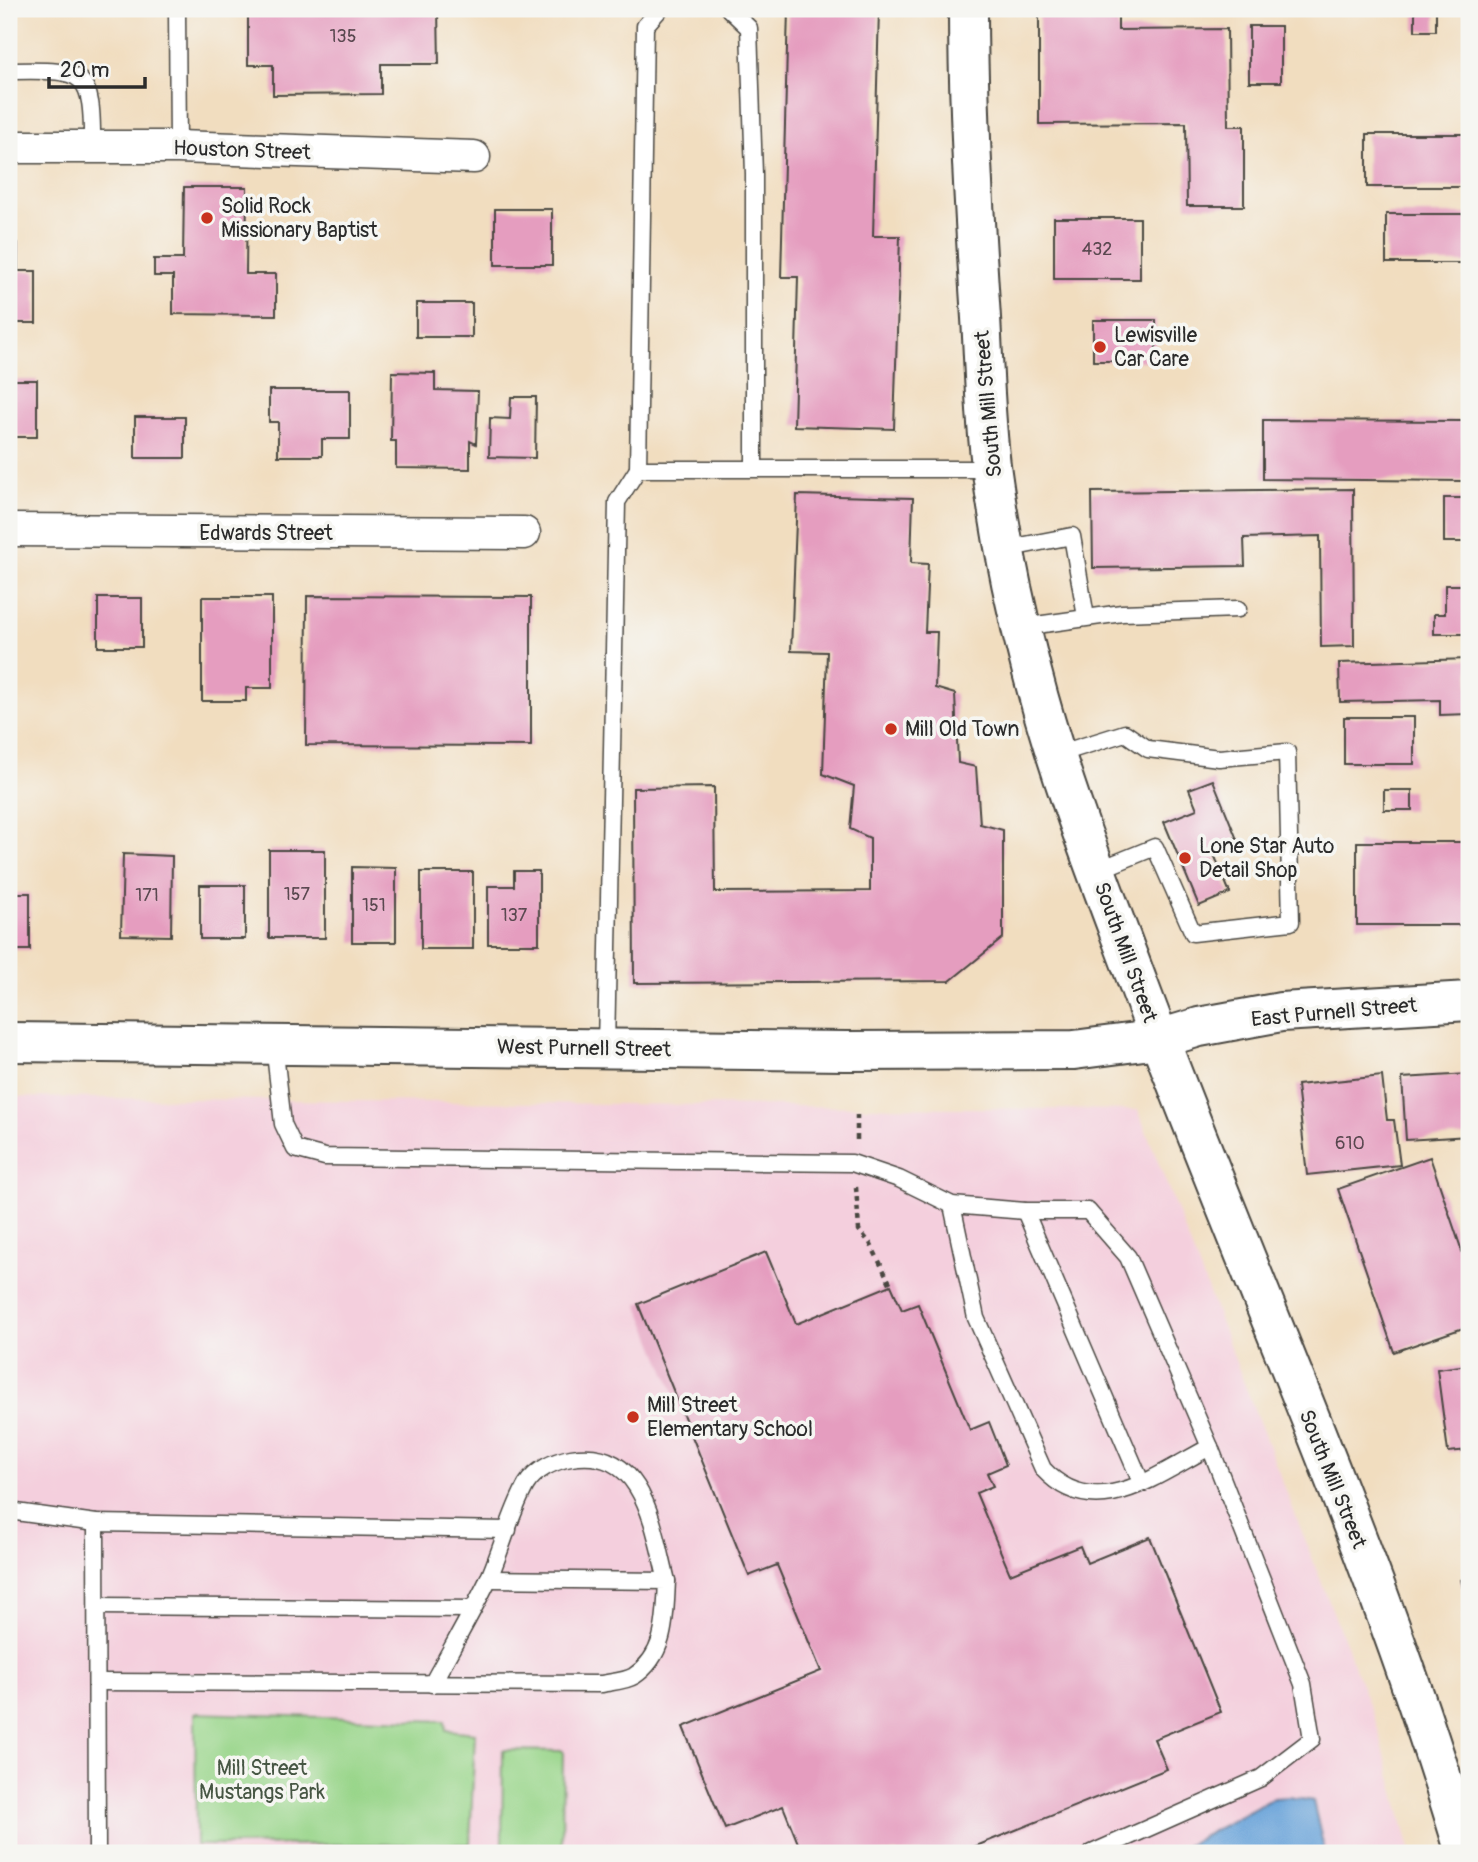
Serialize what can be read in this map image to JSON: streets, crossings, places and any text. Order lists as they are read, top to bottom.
{
  "streets": {
    "main road": ["South Mill Street", "East Purnell Street", "West Purnell Street"],
    "street": ["Houston Street", "Edwards Street"]
  },
  "crossings": [
    ["South Mill Street", "East Purnell Street"],
    ["South Mill Street", "West Purnell Street"],
    ["East Purnell Street", "West Purnell Street"]
  ],
  "parks": ["Mill Street Mustangs Park"],
  "places": [
    "Solid Rock Missionary Baptist",
    "Lewisville Car Care",
    "Mill Old Town",
    "Lone Star Auto Detail Shop",
    "Mill Street Elementary School"
  ],
  "house_numbers": [
    "135",
    "432",
    "157",
    "171",
    "151",
    "137",
    "610"
  ],
  "scale_bar": "20 m"
}
